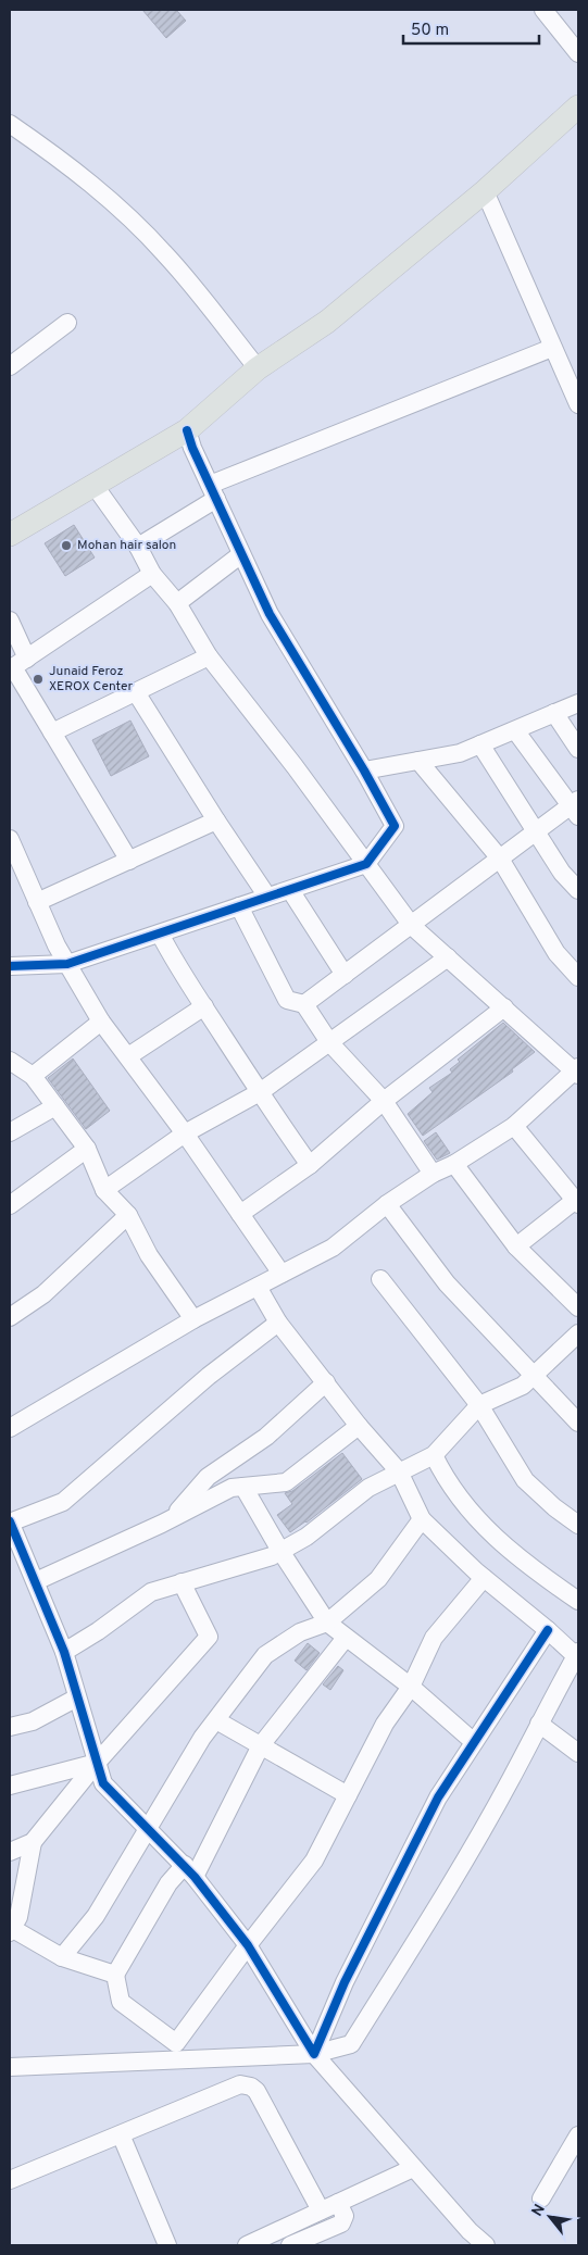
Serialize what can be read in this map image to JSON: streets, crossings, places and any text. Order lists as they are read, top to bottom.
{
  "places": ["Mohan hair salon", "Junaid Feroz XEROX Center"],
  "scale_bar": "50 m",
  "north": "top left"
}
